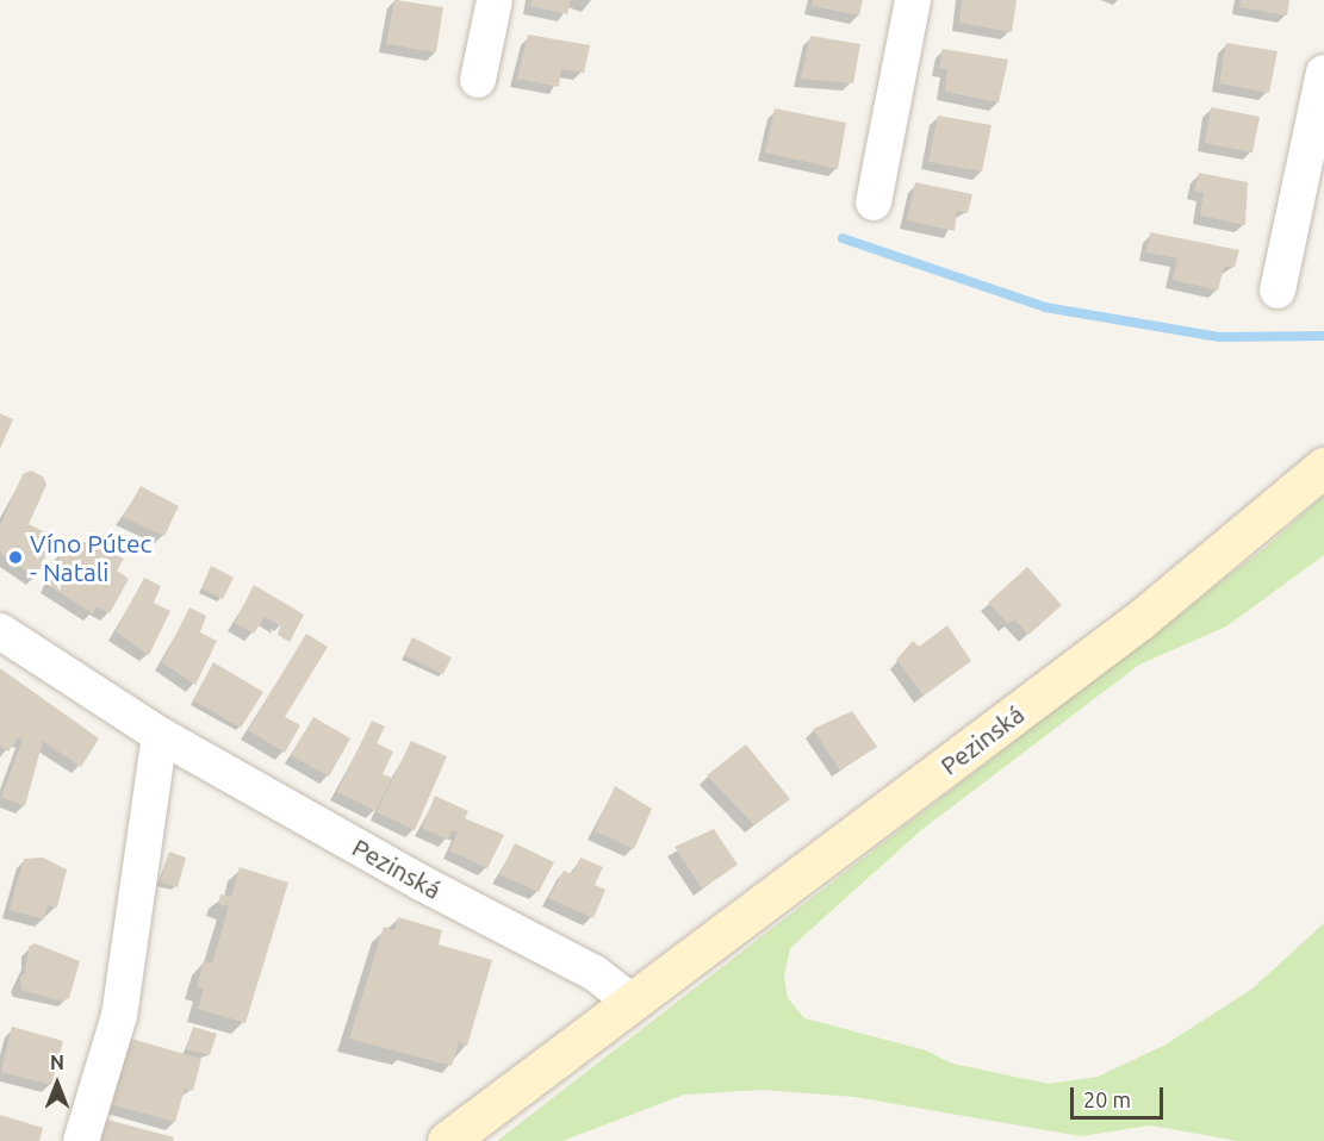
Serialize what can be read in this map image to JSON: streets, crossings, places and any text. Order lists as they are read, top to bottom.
{
  "streets": {
    "main road": ["Pezinská"]
  },
  "places": ["Víno Pútec - Natali"],
  "scale_bar": "20 m",
  "north": "top"
}
